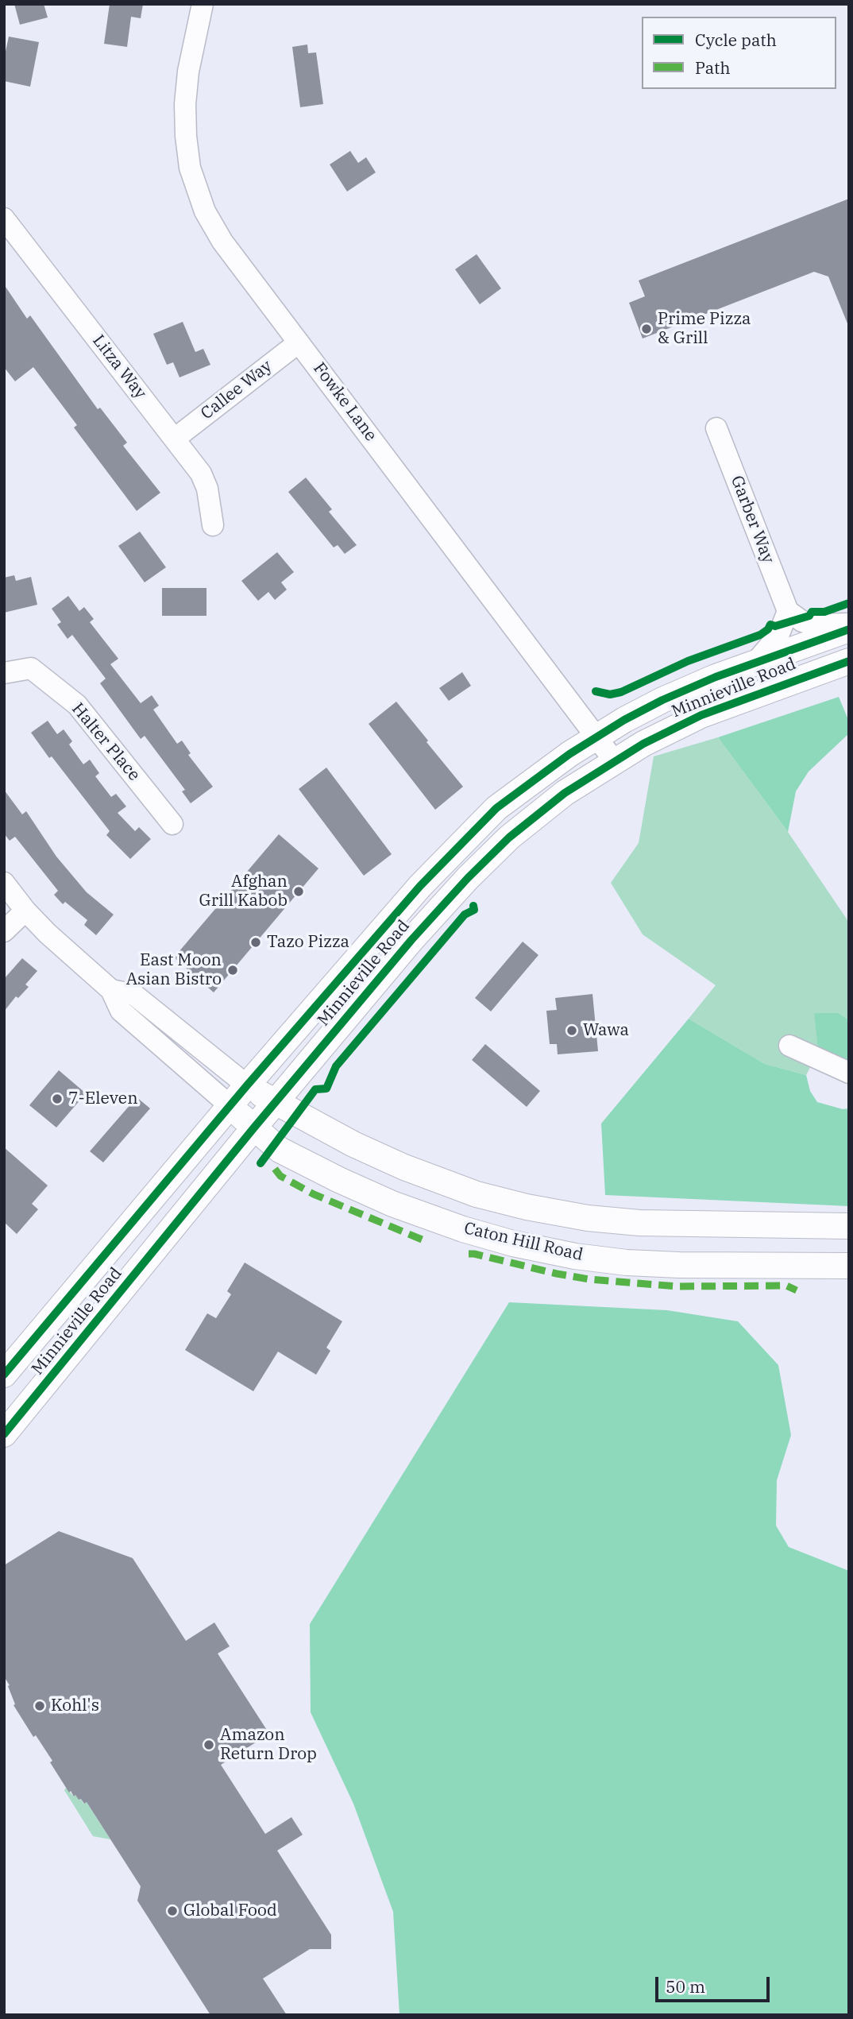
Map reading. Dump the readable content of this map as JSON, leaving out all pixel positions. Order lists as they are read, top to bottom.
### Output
{
  "streets": {
    "main road": ["Minnieville Road", "Caton Hill Road"],
    "street": [
      "Litza Way",
      "Callee Way",
      "Fowke Lane",
      "Garber Way",
      "Halter Place"
    ]
  },
  "crossings": [
    ["Litza Way", "Callee Way"],
    ["Callee Way", "Fowke Lane"],
    ["Fowke Lane", "Minnieville Road"],
    ["Minnieville Road", "Caton Hill Road"]
  ],
  "places": [
    "Prime Pizza & Grill",
    "Afghan Grill Kabob",
    "Tazo Pizza",
    "East Moon Asian Bistro",
    "Wawa",
    "7-Eleven",
    "Kohl's",
    "Amazon Return Drop",
    "Global Food"
  ],
  "legend": ["Cycle path", "Path"],
  "scale_bar": "50 m"
}
